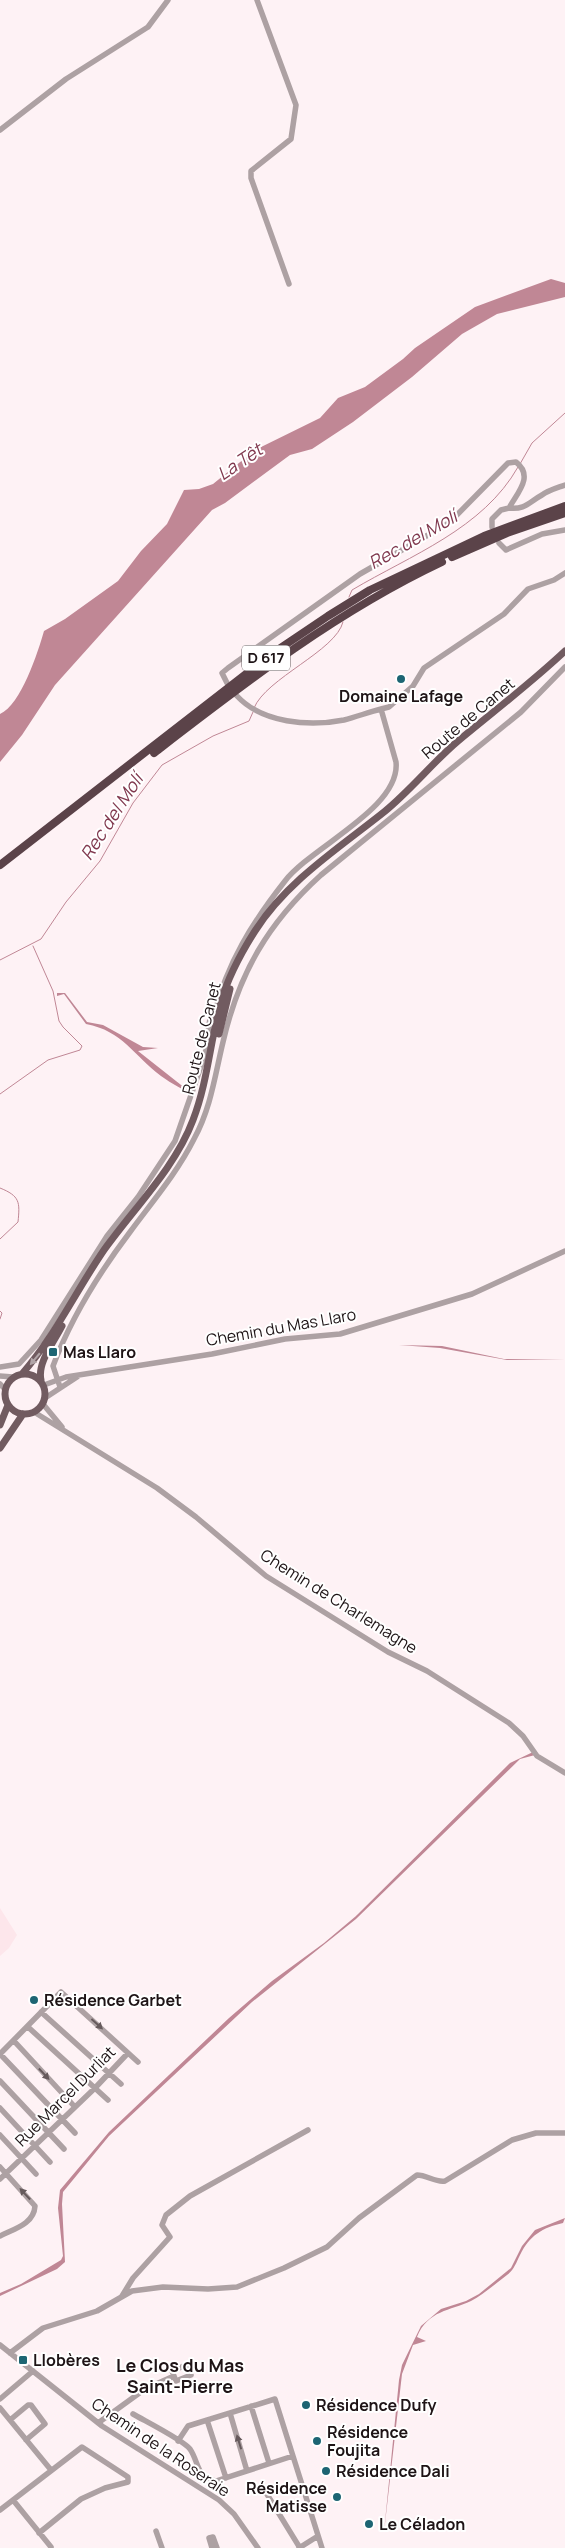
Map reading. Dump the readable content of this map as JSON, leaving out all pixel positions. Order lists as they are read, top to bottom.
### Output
{
  "streets": {
    "highway": ["D 617"],
    "main road": ["Route de Canet"],
    "street": [
      "Chemin du Mas Llaro",
      "Chemin de Charlemagne",
      "Rue Marcel Durliat",
      "Chemin de la Roseraie"
    ]
  },
  "crossings": [
    ["Route de Canet", "Chemin de Charlemagne"]
  ],
  "districts": ["Le Clos du Mas Saint-Pierre"],
  "water": ["La Têt", "Rec del Molí"],
  "places": {
    "other": [
      "Domaine Lafage",
      "Résidence Garbet",
      "Résidence Dufy",
      "Résidence Foujita",
      "Résidence Dali",
      "Résidence Matisse",
      "Le Céladon"
    ],
    "transit": ["Mas Llaro", "Llobères"]
  }
}
